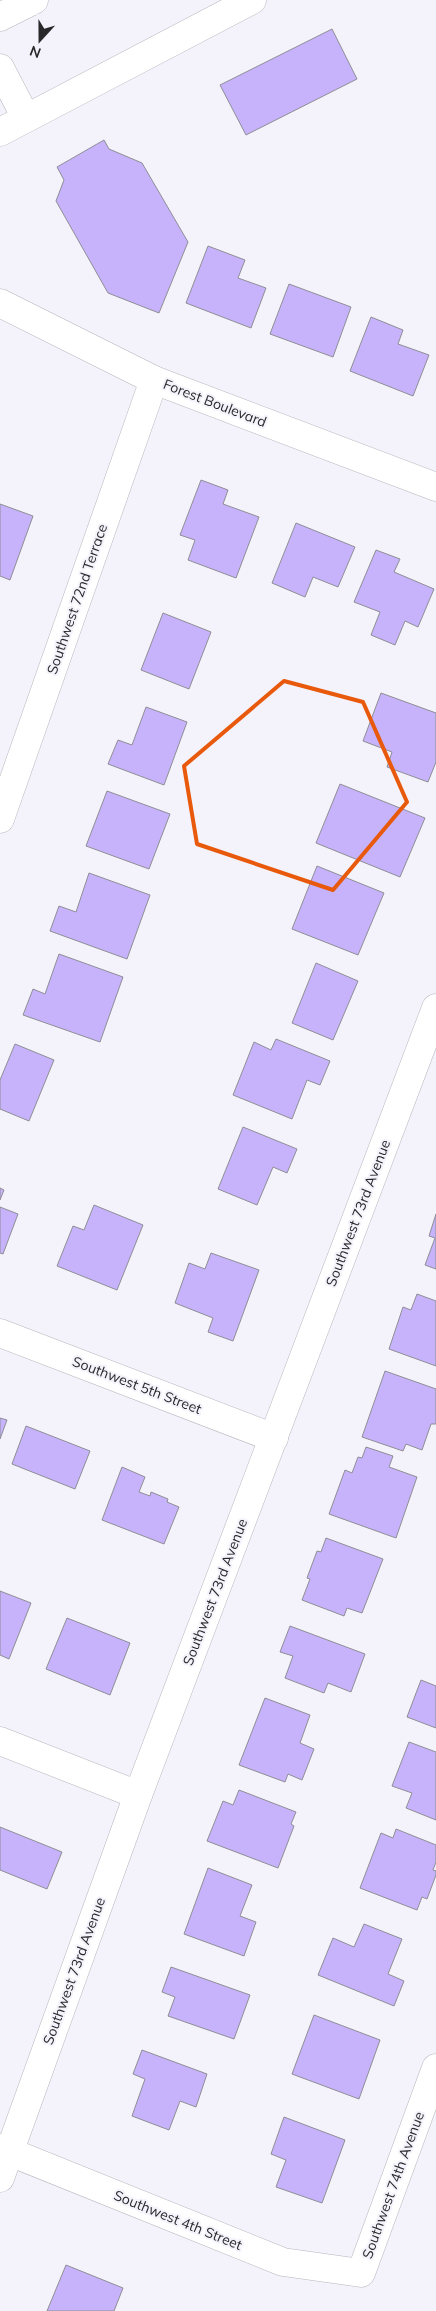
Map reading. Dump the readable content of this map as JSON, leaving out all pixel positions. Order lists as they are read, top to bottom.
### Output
{
  "streets": {
    "street": [
      "Forest Boulevard",
      "Southwest 72nd Terrace",
      "Southwest 73rd Avenue",
      "Southwest 5th Street",
      "Southwest 74th Avenue",
      "Southwest 4th Street"
    ]
  },
  "crossings": [
    ["Forest Boulevard", "Southwest 72nd Terrace"],
    ["Southwest 73rd Avenue", "Southwest 5th Street"],
    ["Southwest 73rd Avenue", "Southwest 4th Street"],
    ["Southwest 74th Avenue", "Southwest 4th Street"]
  ],
  "north": "bottom"
}
